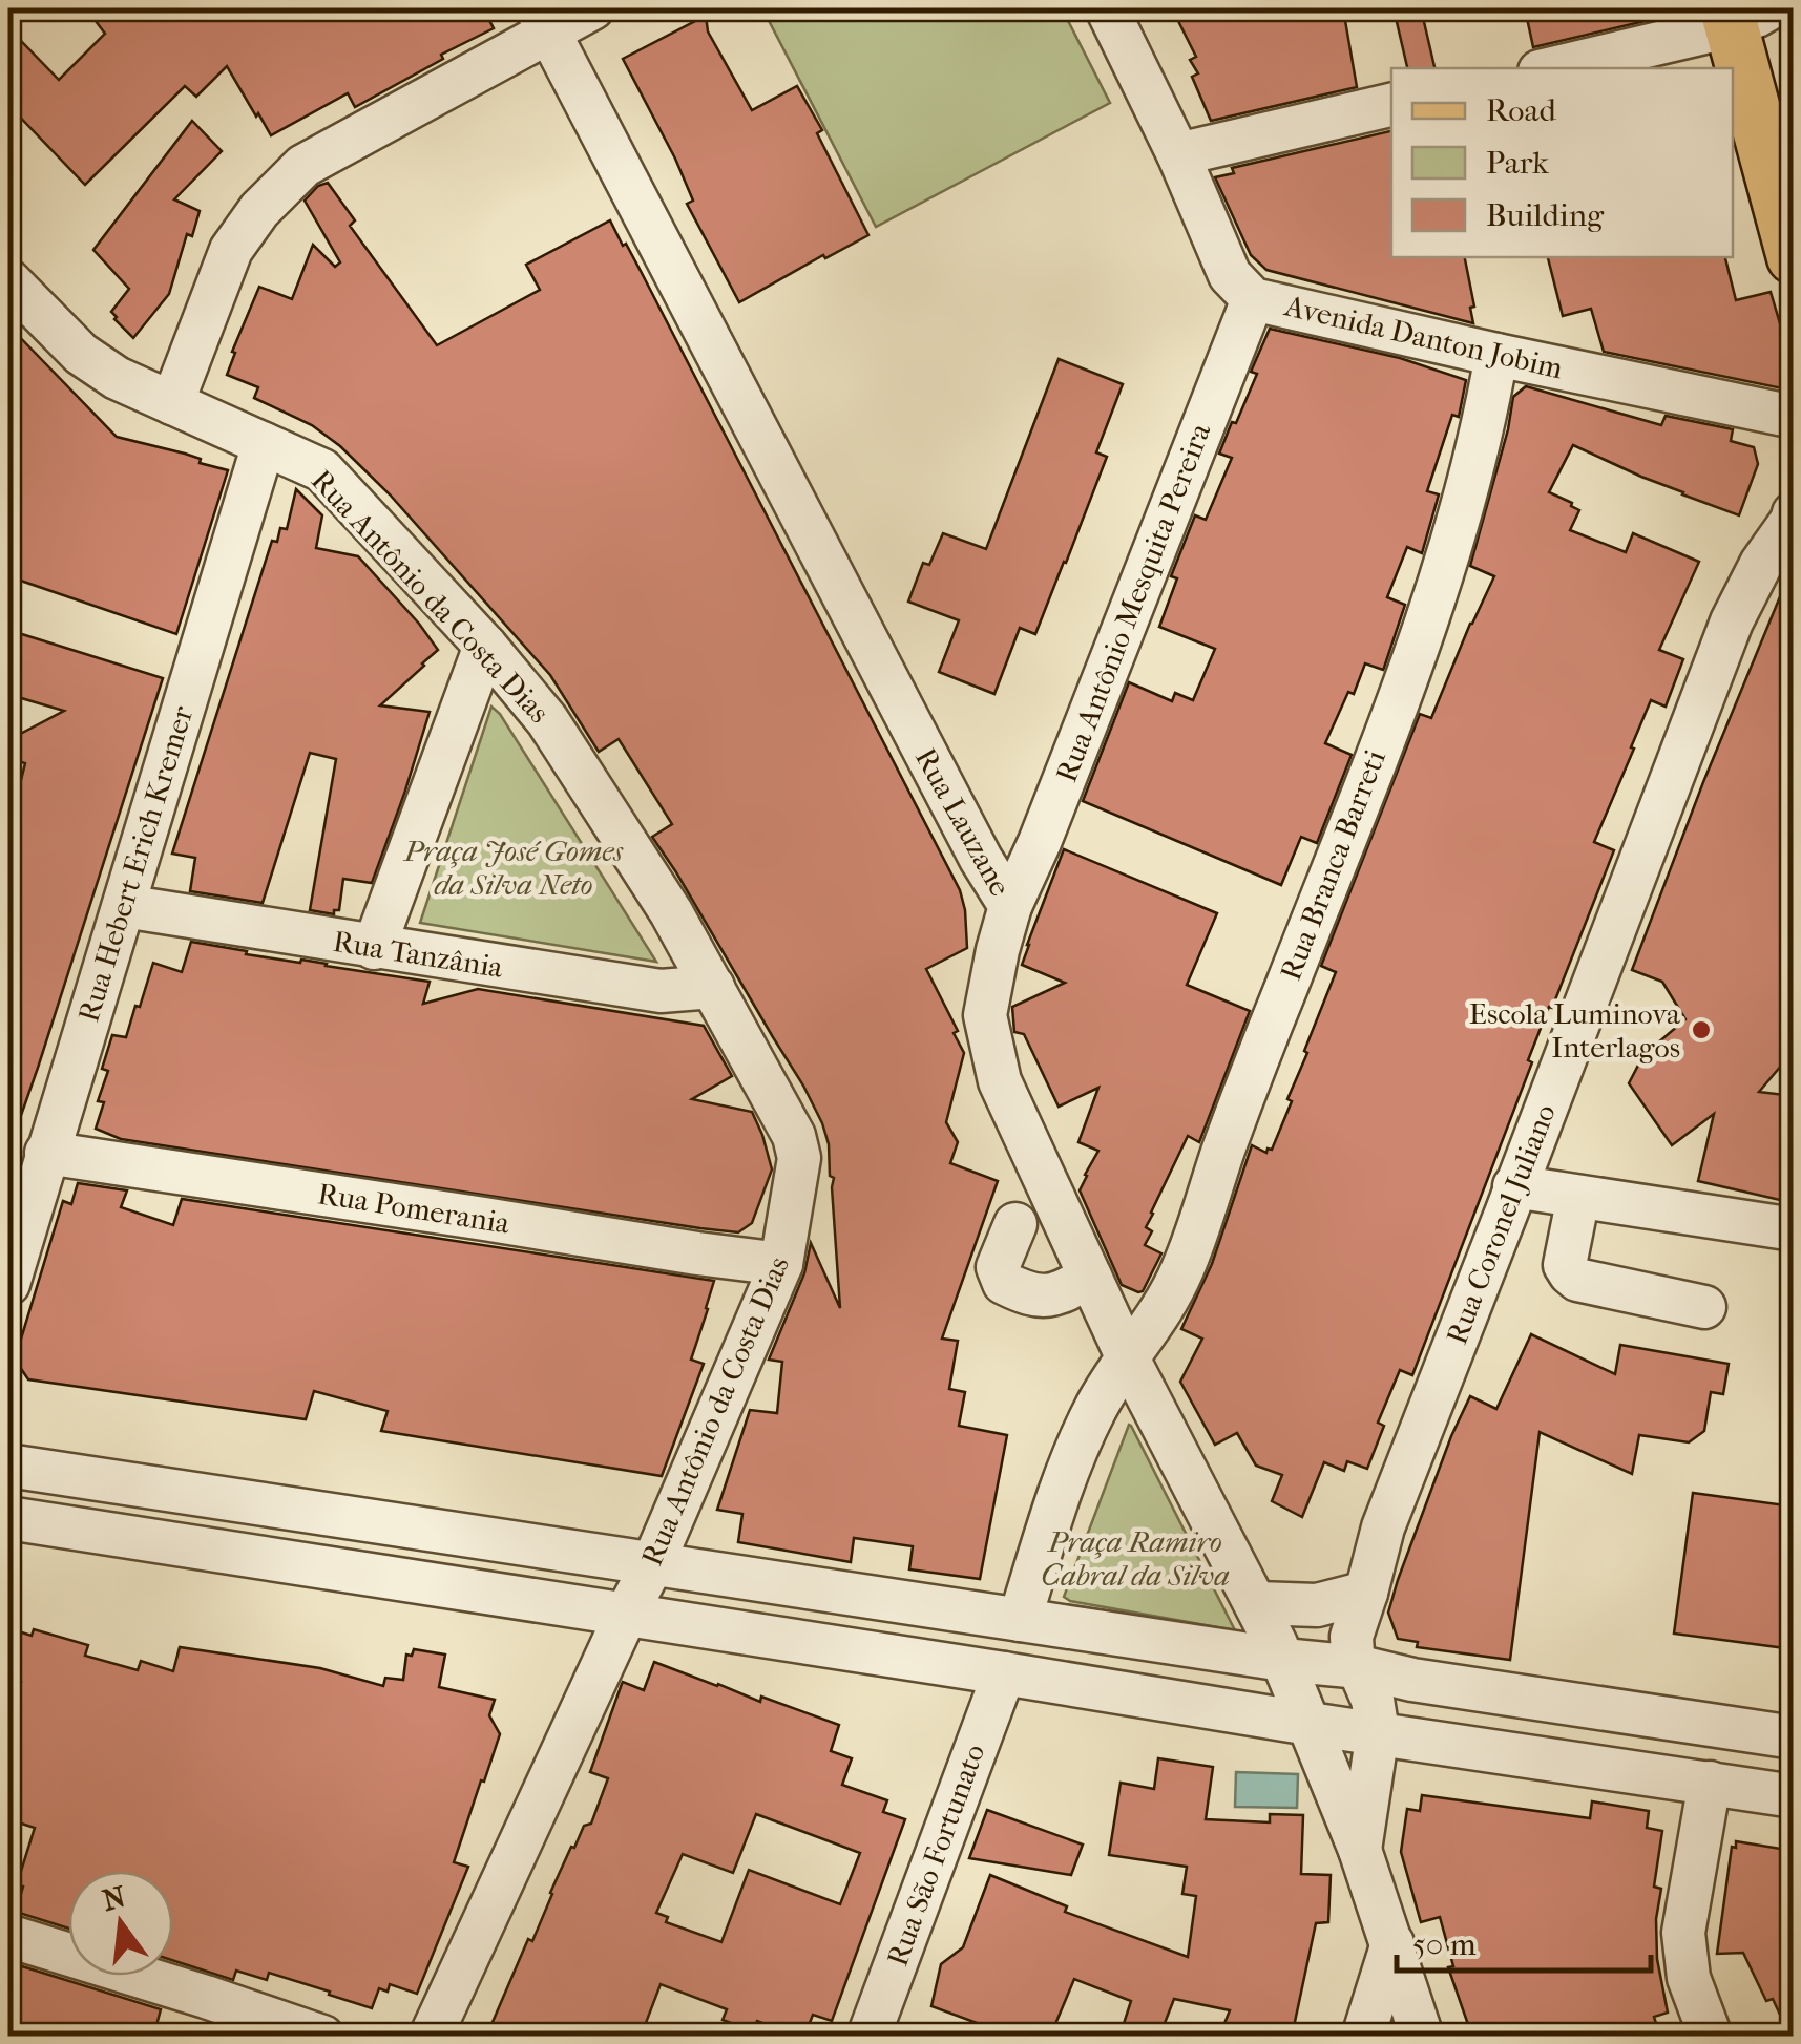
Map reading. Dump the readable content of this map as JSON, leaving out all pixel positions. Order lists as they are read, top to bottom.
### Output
{
  "streets": {
    "street": [
      "Avenida Danton Jobim",
      "Rua Antônio da Costa Dias",
      "Rua Antônio Mesquita Pereira",
      "Rua Lauzane",
      "Rua Hebert Erich Kremer",
      "Rua Branca Barreti",
      "Rua Tanzânia",
      "Rua Pomerania",
      "Rua Coronel Juliano",
      "Rua São Fortunato"
    ]
  },
  "crossings": [
    ["Avenida Danton Jobim", "Rua Antônio Mesquita Pereira"],
    ["Avenida Danton Jobim", "Rua Branca Barreti"],
    ["Rua Antônio da Costa Dias", "Rua Hebert Erich Kremer"],
    ["Rua Antônio da Costa Dias", "Rua Tanzânia"],
    ["Rua Antônio da Costa Dias", "Rua Pomerania"],
    ["Rua Antônio Mesquita Pereira", "Rua Lauzane"],
    ["Rua Lauzane", "Rua Branca Barreti"],
    ["Rua Hebert Erich Kremer", "Rua Tanzânia"],
    ["Rua Hebert Erich Kremer", "Rua Pomerania"]
  ],
  "parks": ["Praça José Gomes da Silva Neto", "Praça Ramiro Cabral da Silva"],
  "places": ["Escola Luminova Interlagos"],
  "legend": ["Road", "Park", "Building"],
  "scale_bar": "50 m",
  "north": "top"
}
